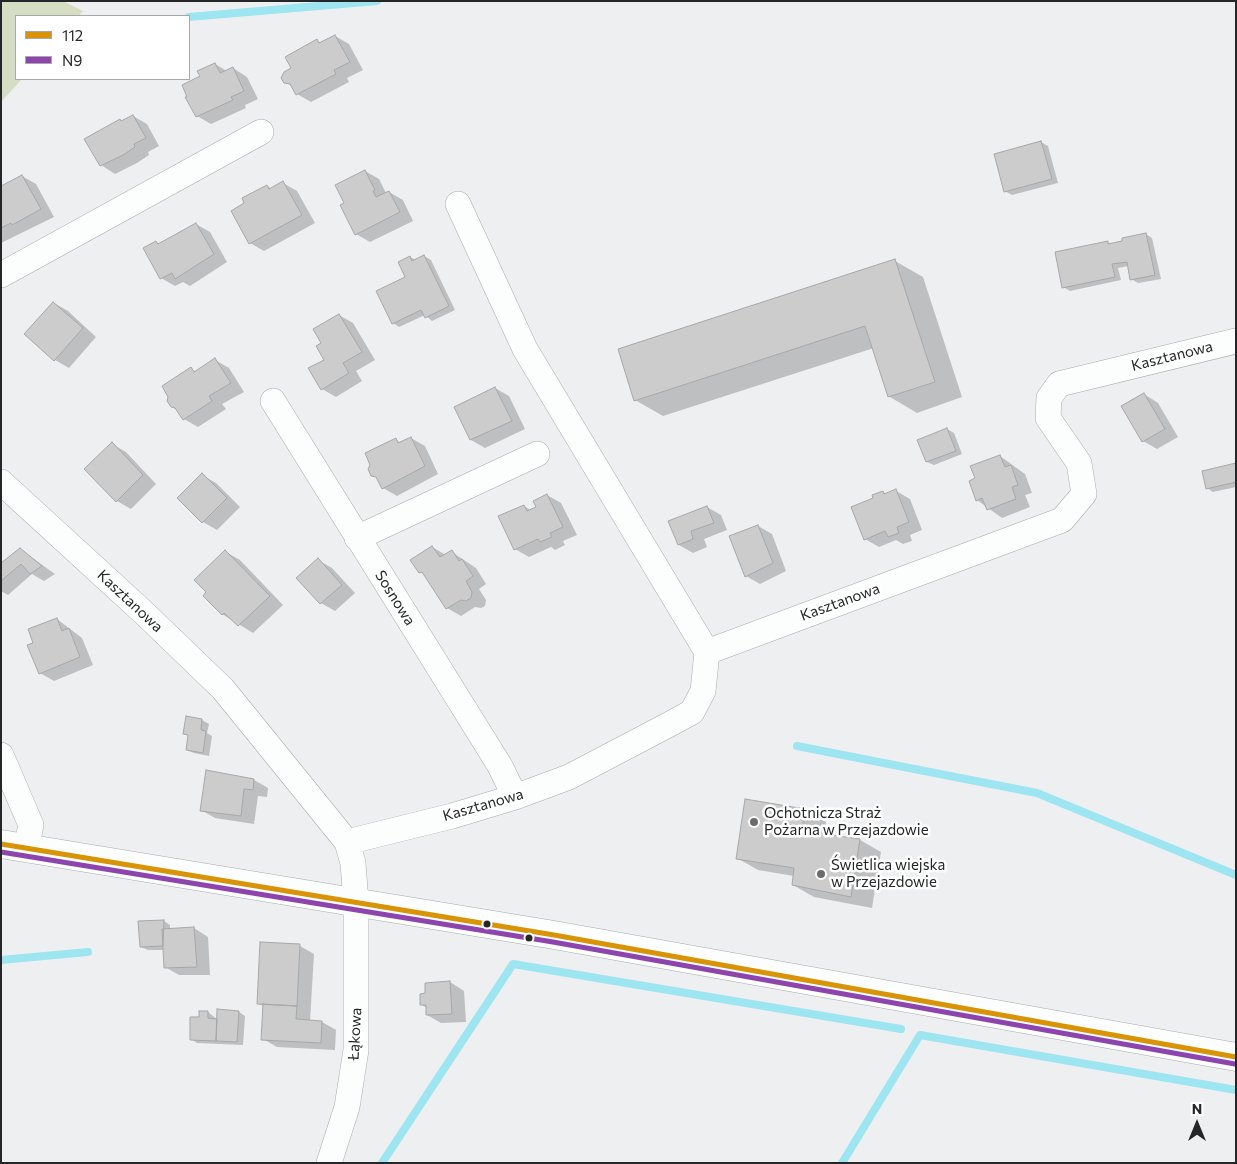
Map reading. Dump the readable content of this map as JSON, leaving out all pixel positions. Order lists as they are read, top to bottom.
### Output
{
  "streets": {
    "street": ["Kasztanowa", "Sosnowa", "Łąkowa"]
  },
  "crossings": [
    ["Kasztanowa", "Sosnowa"],
    ["Kasztanowa", "Łąkowa"]
  ],
  "places": ["Ochotnicza Straż Pożarna w Przejazdowie", "Świetlica wiejska w Przejazdowie"],
  "lines": ["transit line 112", "transit line N9"],
  "legend": ["112", "N9"],
  "north": "top"
}
